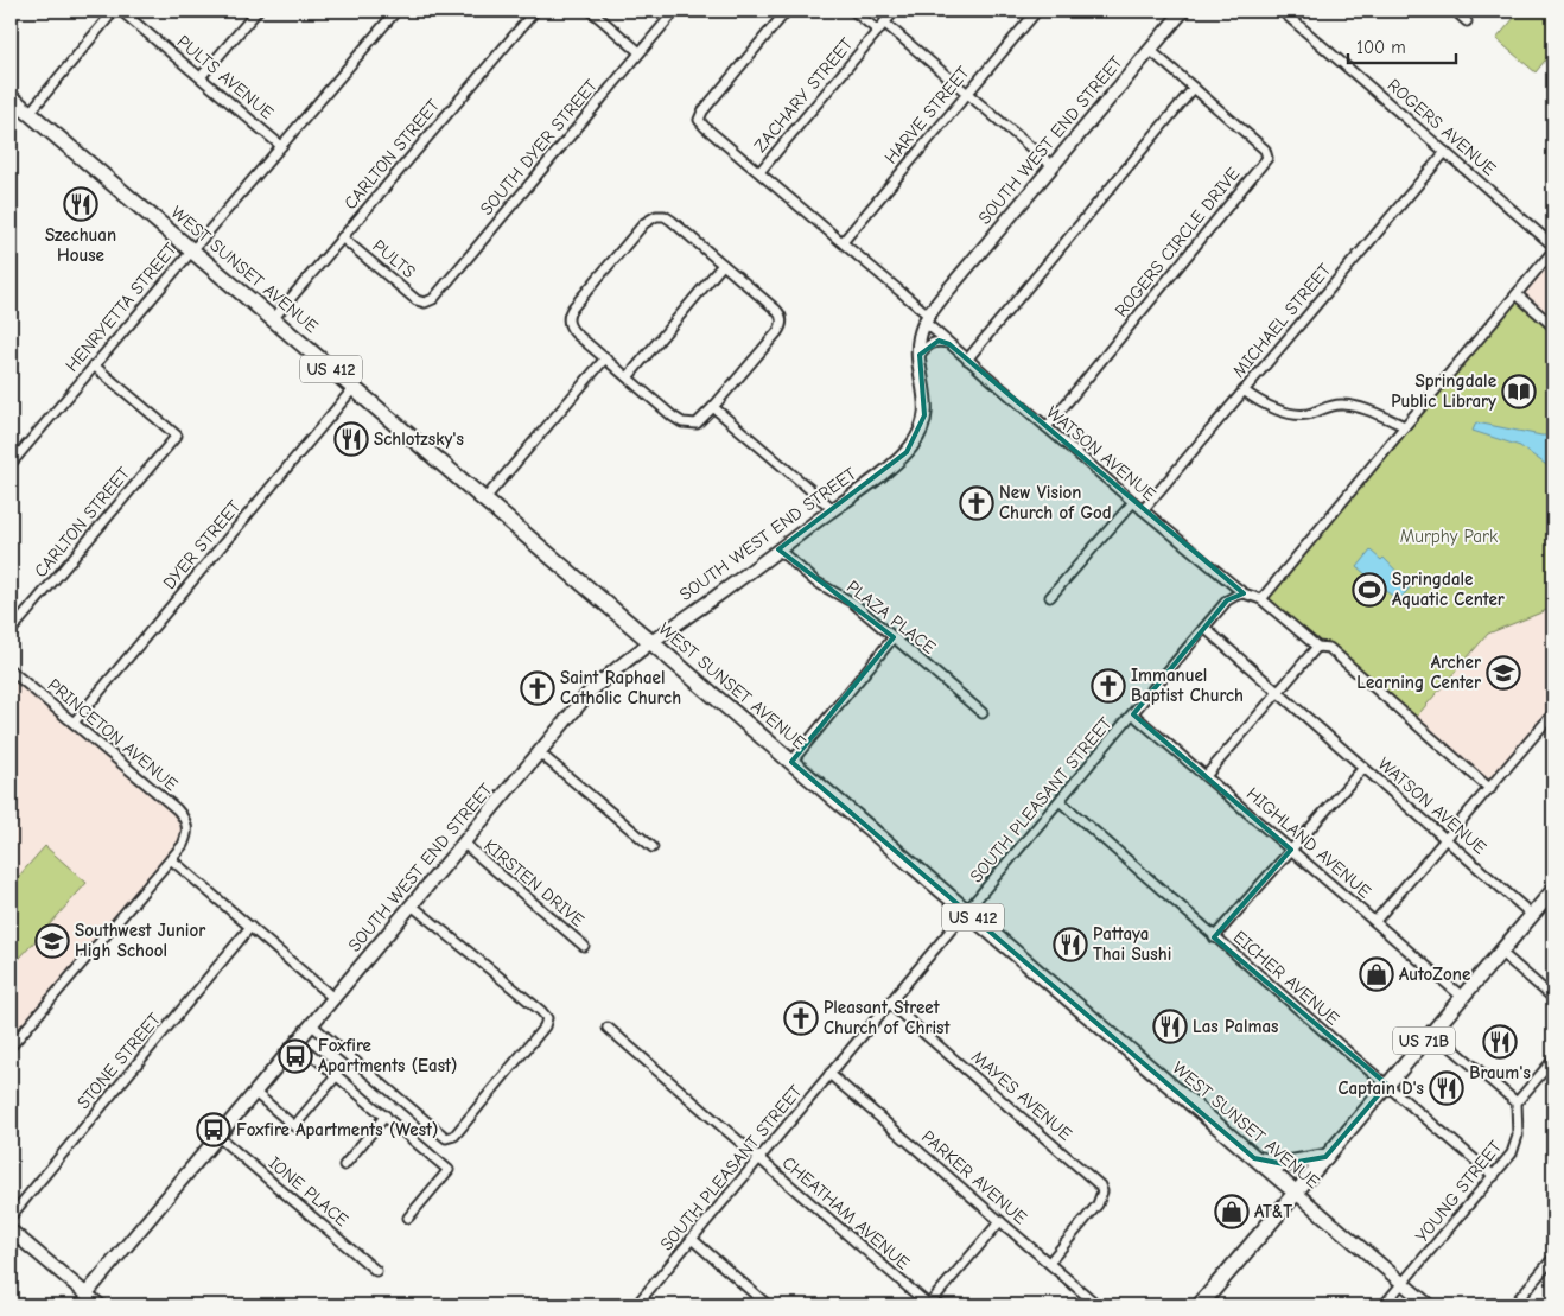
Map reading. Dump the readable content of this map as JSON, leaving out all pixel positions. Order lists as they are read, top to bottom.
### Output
{
  "streets": {
    "highway": ["WEST SUNSET AVENUE", "US 412", "US 71B"],
    "street": [
      "PULTS AVENUE",
      "ZACHARY STREET",
      "HARVE STREET",
      "ROGERS AVENUE",
      "SOUTH WEST END STREET",
      "SOUTH DYER STREET",
      "CARLTON STREET",
      "ROGERS CIRCLE DRIVE",
      "PULTS",
      "HENRYETTA STREET",
      "MICHAEL STREET",
      "WATSON AVENUE",
      "DYER STREET",
      "PLAZA PLACE",
      "PRINCETON AVENUE",
      "SOUTH PLEASANT STREET",
      "HIGHLAND AVENUE",
      "KIRSTEN DRIVE",
      "EICHER AVENUE",
      "STONE STREET",
      "MAYES AVENUE",
      "PARKER AVENUE",
      "IONE PLACE",
      "YOUNG STREET",
      "CHEATHAM AVENUE"
    ]
  },
  "crossings": [
    ["PULTS AVENUE", "HENRYETTA STREET"],
    ["ZACHARY STREET", "WATSON AVENUE"],
    ["HARVE STREET", "WATSON AVENUE"],
    ["ROGERS AVENUE", "MICHAEL STREET"],
    ["SOUTH WEST END STREET", "ROGERS CIRCLE DRIVE"],
    ["SOUTH WEST END STREET", "WEST SUNSET AVENUE"],
    ["SOUTH WEST END STREET", "WATSON AVENUE"],
    ["SOUTH WEST END STREET", "PLAZA PLACE"],
    ["SOUTH WEST END STREET", "KIRSTEN DRIVE"],
    ["SOUTH WEST END STREET", "IONE PLACE"],
    ["SOUTH DYER STREET", "PULTS"],
    ["CARLTON STREET", "PULTS"],
    ["CARLTON STREET", "WEST SUNSET AVENUE"],
    ["CARLTON STREET", "HENRYETTA STREET"],
    ["ROGERS CIRCLE DRIVE", "WATSON AVENUE"],
    ["WEST SUNSET AVENUE", "HENRYETTA STREET"],
    ["WEST SUNSET AVENUE", "DYER STREET"],
    ["WEST SUNSET AVENUE", "SOUTH PLEASANT STREET"],
    ["WEST SUNSET AVENUE", "US 71B"],
    ["WEST SUNSET AVENUE", "YOUNG STREET"],
    ["MICHAEL STREET", "WATSON AVENUE"],
    ["WATSON AVENUE", "SOUTH PLEASANT STREET"],
    ["WATSON AVENUE", "US 71B"],
    ["DYER STREET", "PRINCETON AVENUE"],
    ["SOUTH PLEASANT STREET", "HIGHLAND AVENUE"],
    ["SOUTH PLEASANT STREET", "EICHER AVENUE"],
    ["SOUTH PLEASANT STREET", "MAYES AVENUE"],
    ["SOUTH PLEASANT STREET", "PARKER AVENUE"],
    ["SOUTH PLEASANT STREET", "CHEATHAM AVENUE"],
    ["HIGHLAND AVENUE", "US 71B"],
    ["EICHER AVENUE", "US 71B"],
    ["EICHER AVENUE", "YOUNG STREET"],
    ["MAYES AVENUE", "PARKER AVENUE"]
  ],
  "parks": ["Murphy Park"],
  "places": {
    "restaurant": [
      "Szechuan House",
      "Schlotzsky's",
      "Pattaya Thai Sushi",
      "Las Palmas",
      "Braum's",
      "Captain D's"
    ],
    "library": ["Springdale Public Library"],
    "church": [
      "New Vision Church of God",
      "Immanuel Baptist Church",
      "Saint Raphael Catholic Church",
      "Pleasant Street Church of Christ"
    ],
    "sports": ["Springdale Aquatic Center"],
    "school or university": ["Archer Learning Center", "Southwest Junior High School"],
    "shop": ["AutoZone", "AT&T"],
    "bus stop": ["Foxfire Apartments (East)", "Foxfire Apartments (West)"]
  },
  "scale_bar": "100 m"
}
